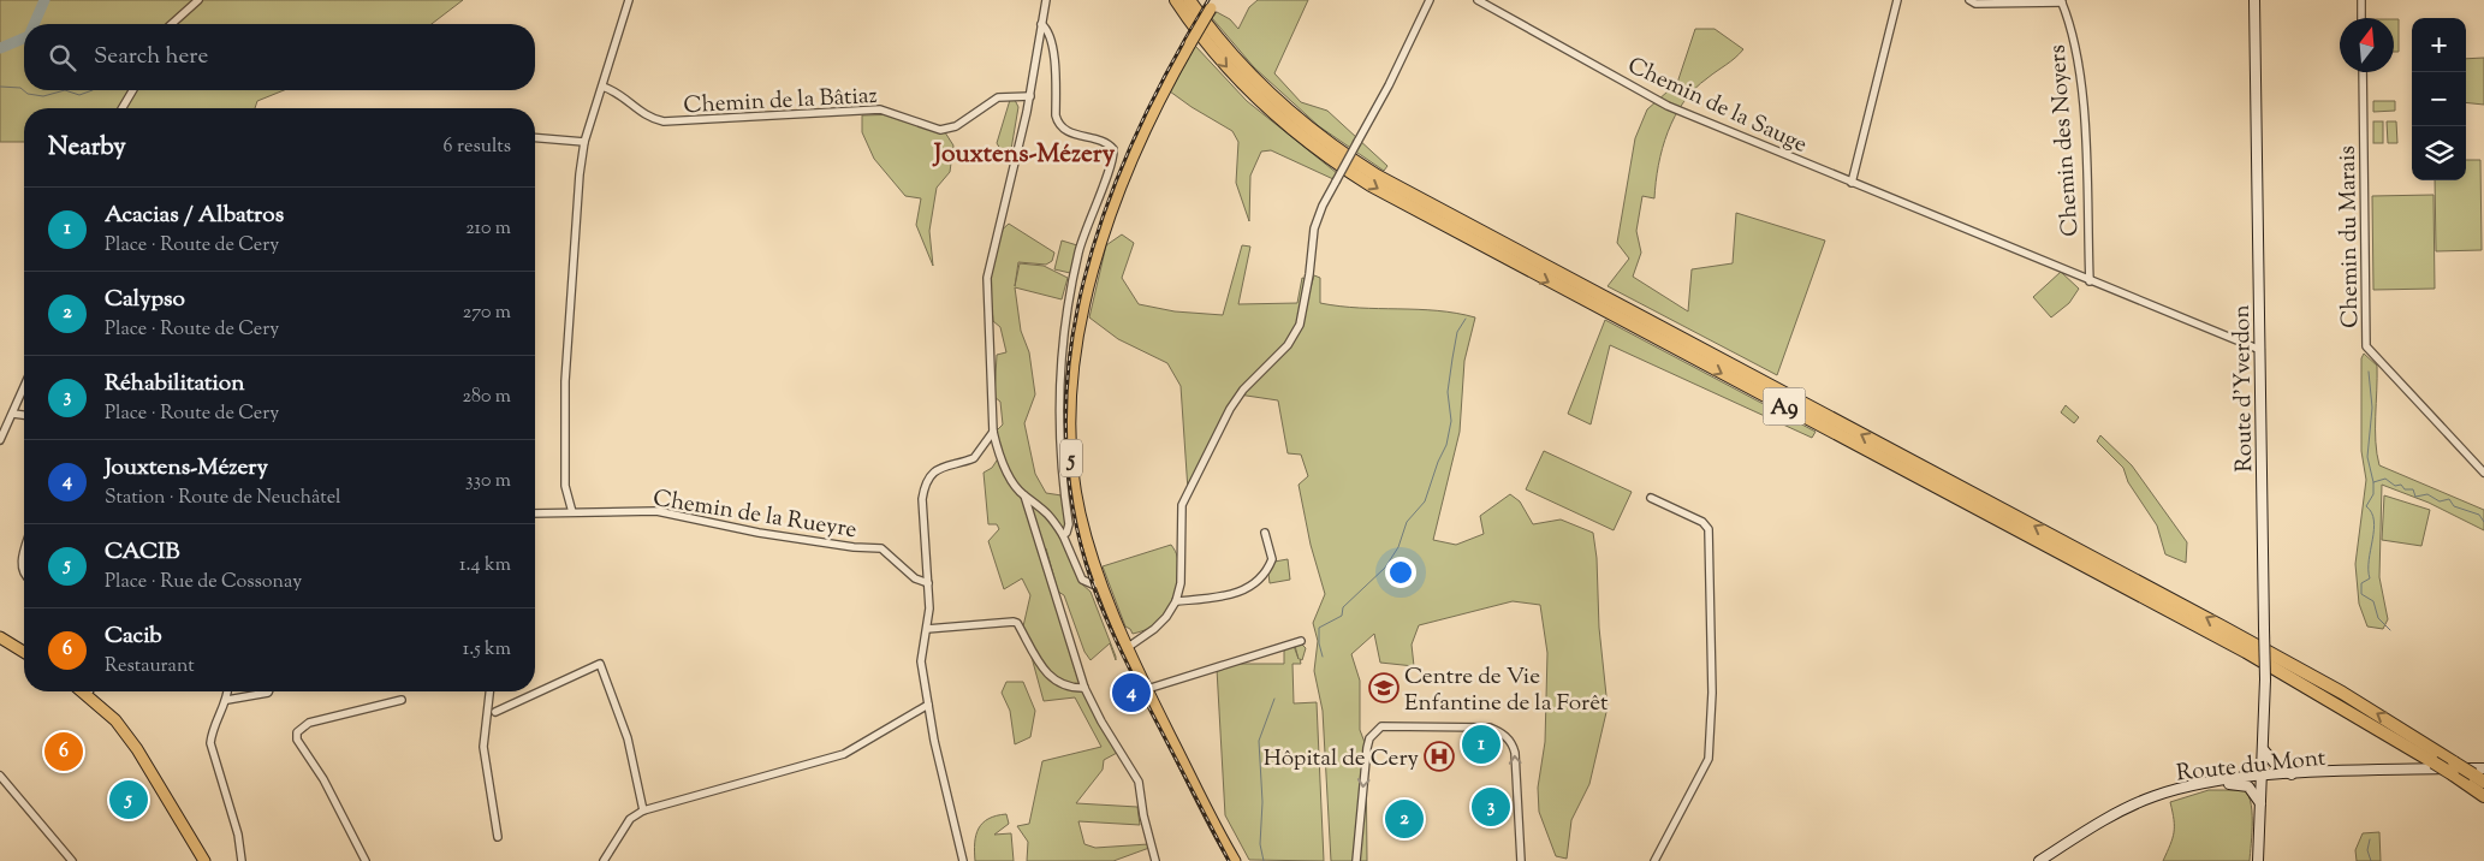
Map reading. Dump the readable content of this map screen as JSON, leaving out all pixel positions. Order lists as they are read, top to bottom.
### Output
{
  "streets": {
    "highway": ["A9"],
    "main road": ["Route d'Yverdon", "5", "Route du Mont"],
    "street": [
      "Chemin de la Bâtiaz",
      "Chemin de la Sauge",
      "Chemin des Noyers",
      "Chemin du Marais",
      "Chemin de la Rueyre"
    ]
  },
  "crossings": [
    ["Chemin de la Sauge", "Chemin des Noyers"],
    ["Chemin de la Sauge", "Route d'Yverdon"],
    ["Route d'Yverdon", "Route du Mont"],
    ["A9", "Route du Mont"]
  ],
  "districts": ["Jouxtens-Mézery"],
  "places": {
    "school or university": ["Centre de Vie Enfantine de la Forêt"],
    "hospital": ["Hôpital de Cery"]
  },
  "north": "top",
  "page": {
    "map_buttons": ["+", "−"],
    "search": "Search here",
    "heading": ["Nearby", "6 results"],
    "list": [
      {
        "mark": "1",
        "name": "Acacias / Albatros",
        "note": "Place · Route de Cery",
        "value": "210 m"
      },
      {
        "mark": "2",
        "name": "Calypso",
        "note": "Place · Route de Cery",
        "value": "270 m"
      },
      {
        "mark": "3",
        "name": "Réhabilitation",
        "note": "Place · Route de Cery",
        "value": "280 m"
      },
      {
        "mark": "4",
        "name": "Jouxtens-Mézery",
        "note": "Station · Route de Neuchâtel",
        "value": "330 m"
      },
      {
        "mark": "5",
        "name": "CACIB",
        "note": "Place · Rue de Cossonay",
        "value": "1.4 km"
      },
      {
        "mark": "6",
        "name": "Cacib",
        "note": "Restaurant",
        "value": "1.5 km"
      }
    ],
    "pins": [
      "4",
      "1",
      "6",
      "5",
      "3",
      "2"
    ]
  }
}
